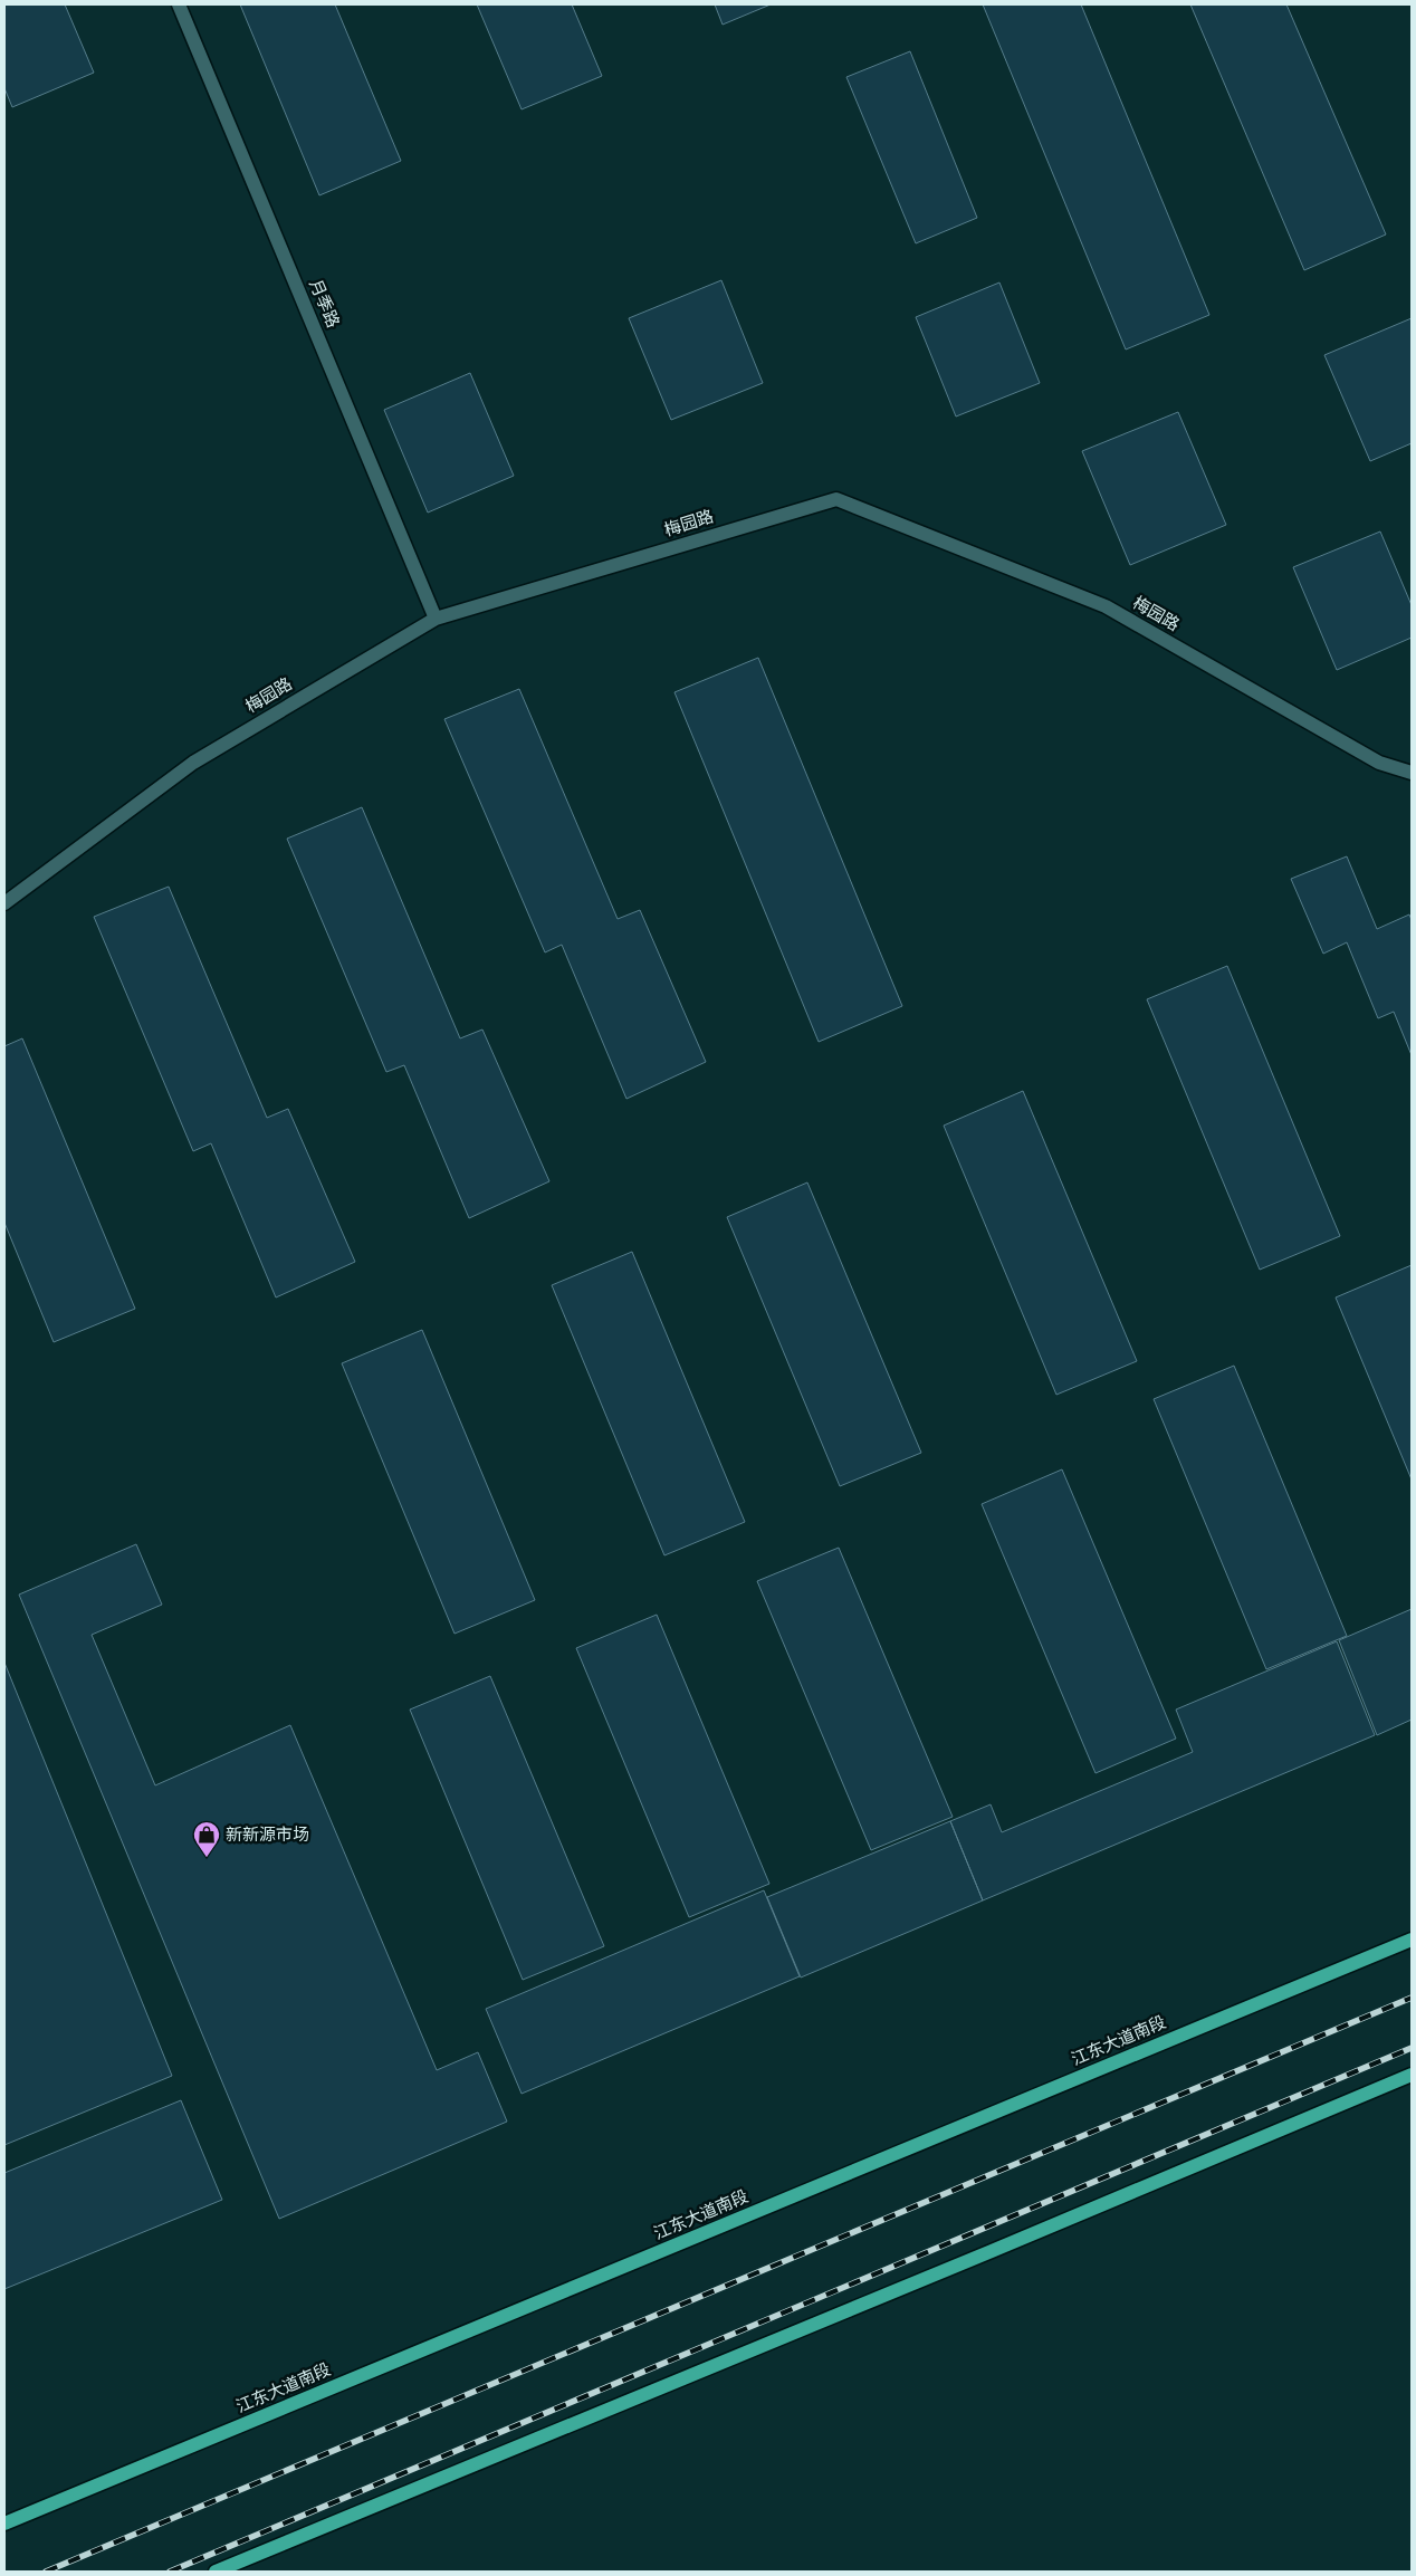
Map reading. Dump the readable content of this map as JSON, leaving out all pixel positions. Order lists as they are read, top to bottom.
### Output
{
  "streets": {
    "main road": ["江东大道南段"],
    "street": ["月季路", "梅园路"]
  },
  "crossings": [
    ["月季路", "梅园路"]
  ],
  "places": {
    "shop": ["新新源市场"]
  }
}
